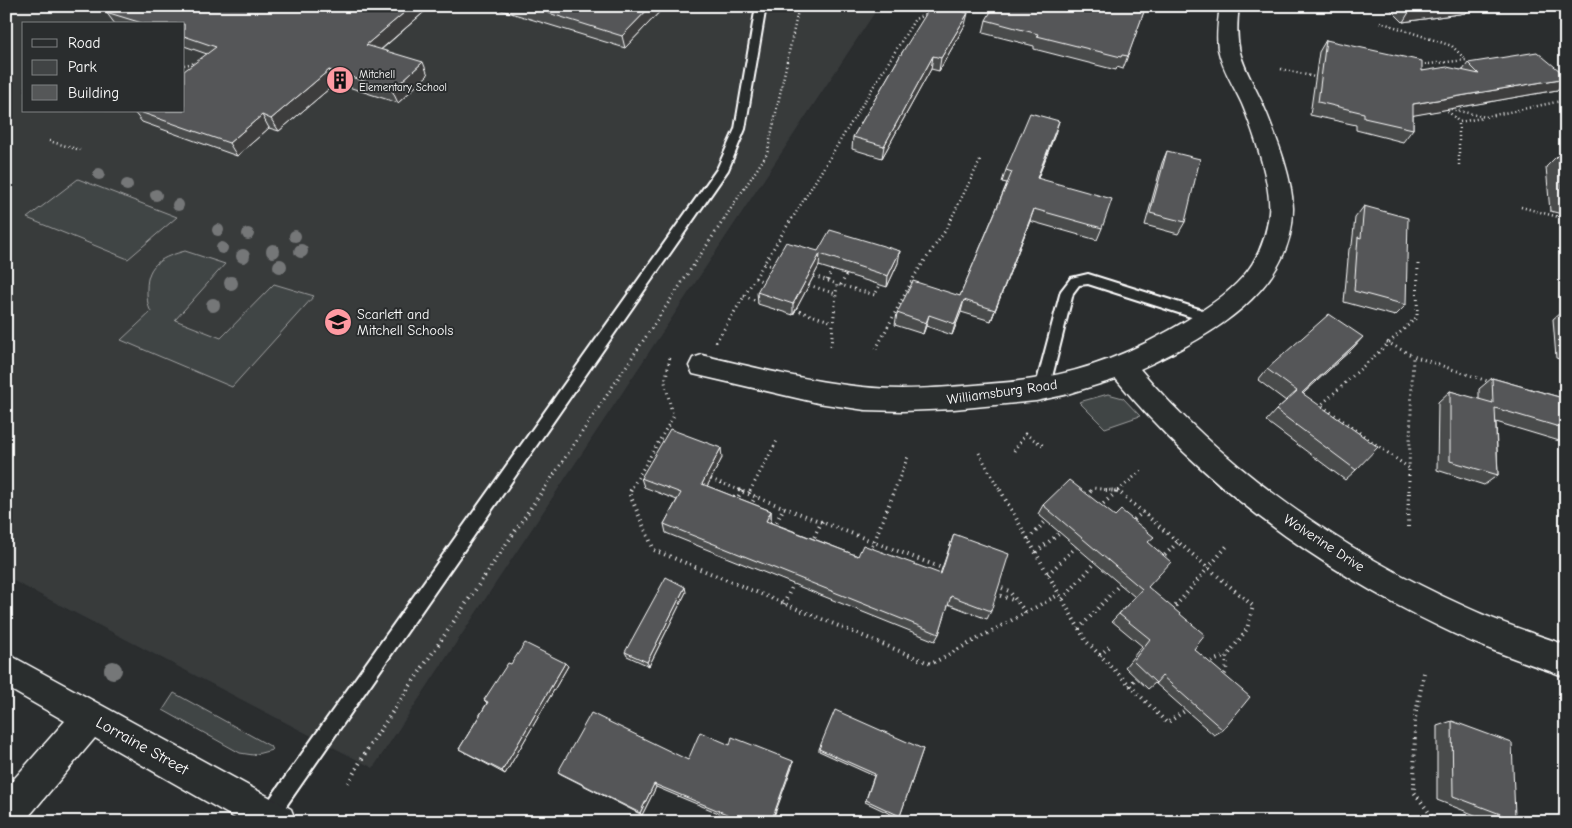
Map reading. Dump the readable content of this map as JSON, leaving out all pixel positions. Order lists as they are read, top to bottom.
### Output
{
  "streets": {
    "street": ["Williamsburg Road", "Wolverine Drive", "Lorraine Street"]
  },
  "crossings": [
    ["Williamsburg Road", "Wolverine Drive"]
  ],
  "places": {
    "building": ["Mitchell Elementary School"],
    "school or university": ["Scarlett and Mitchell Schools"]
  },
  "legend": ["Road", "Park", "Building"]
}
